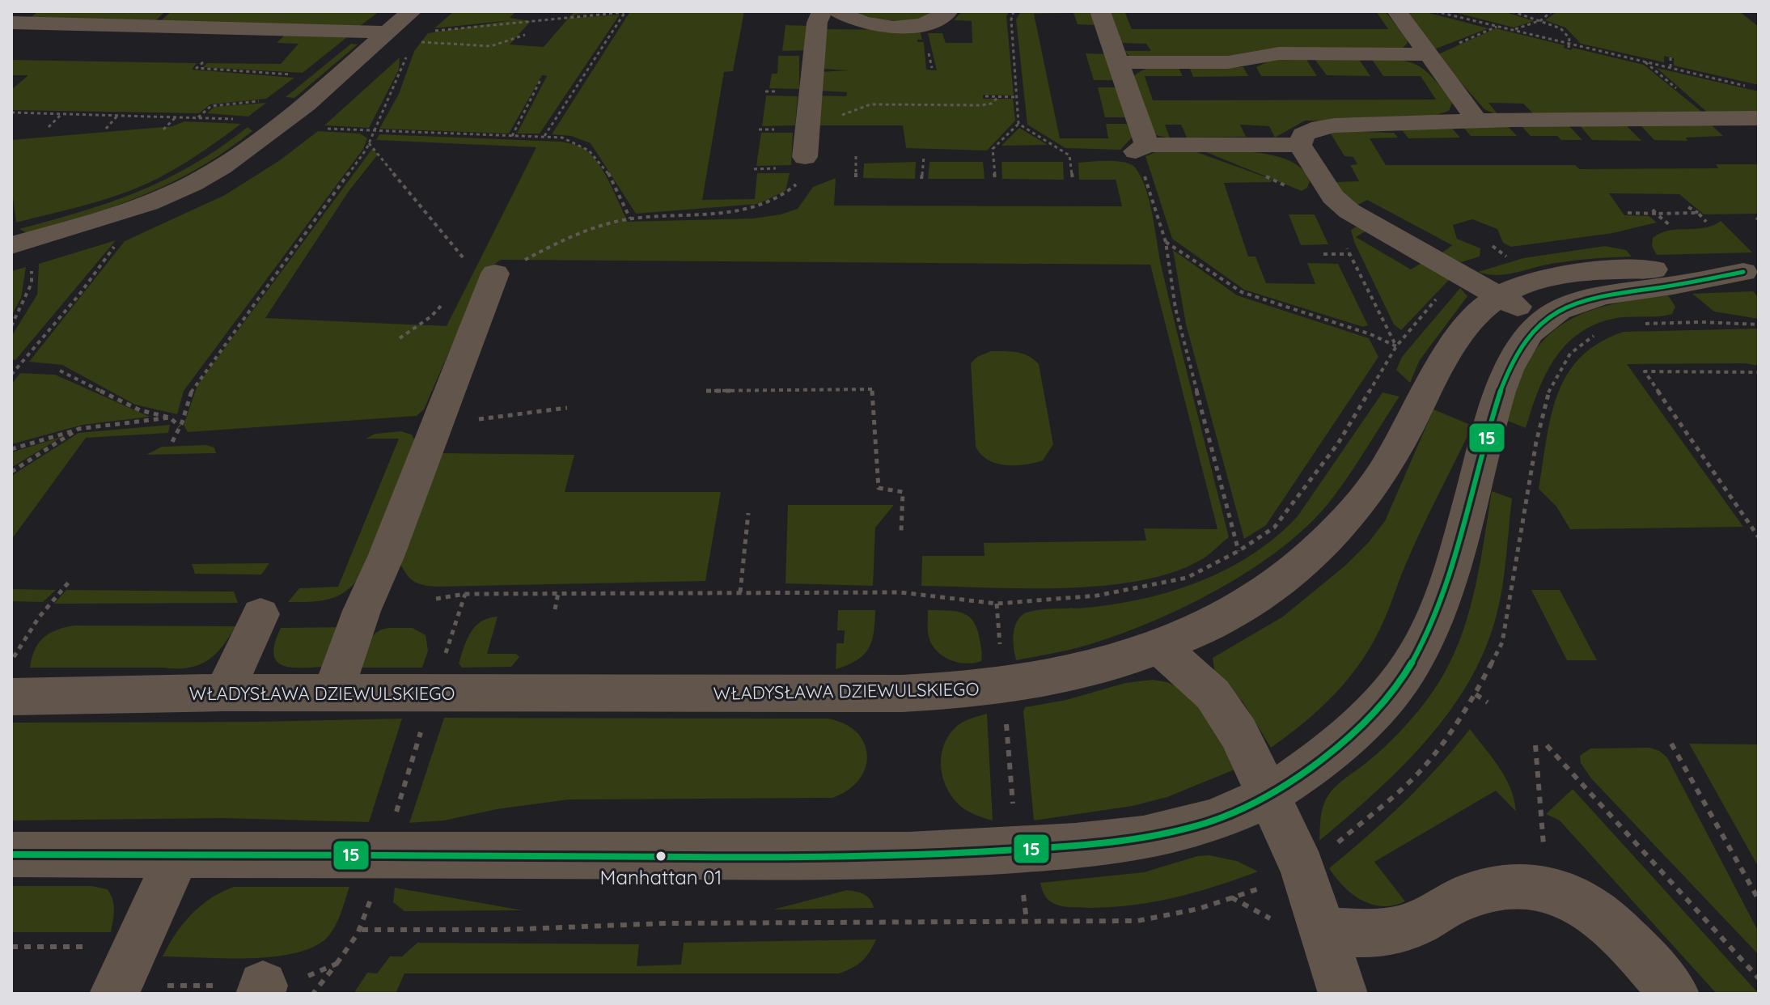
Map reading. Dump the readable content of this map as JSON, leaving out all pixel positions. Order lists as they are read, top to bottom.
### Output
{
  "streets": {
    "street": ["WŁADYSŁAWA DZIEWULSKIEGO"]
  },
  "places": ["Manhattan 01"],
  "lines": ["transit line 15"]
}
